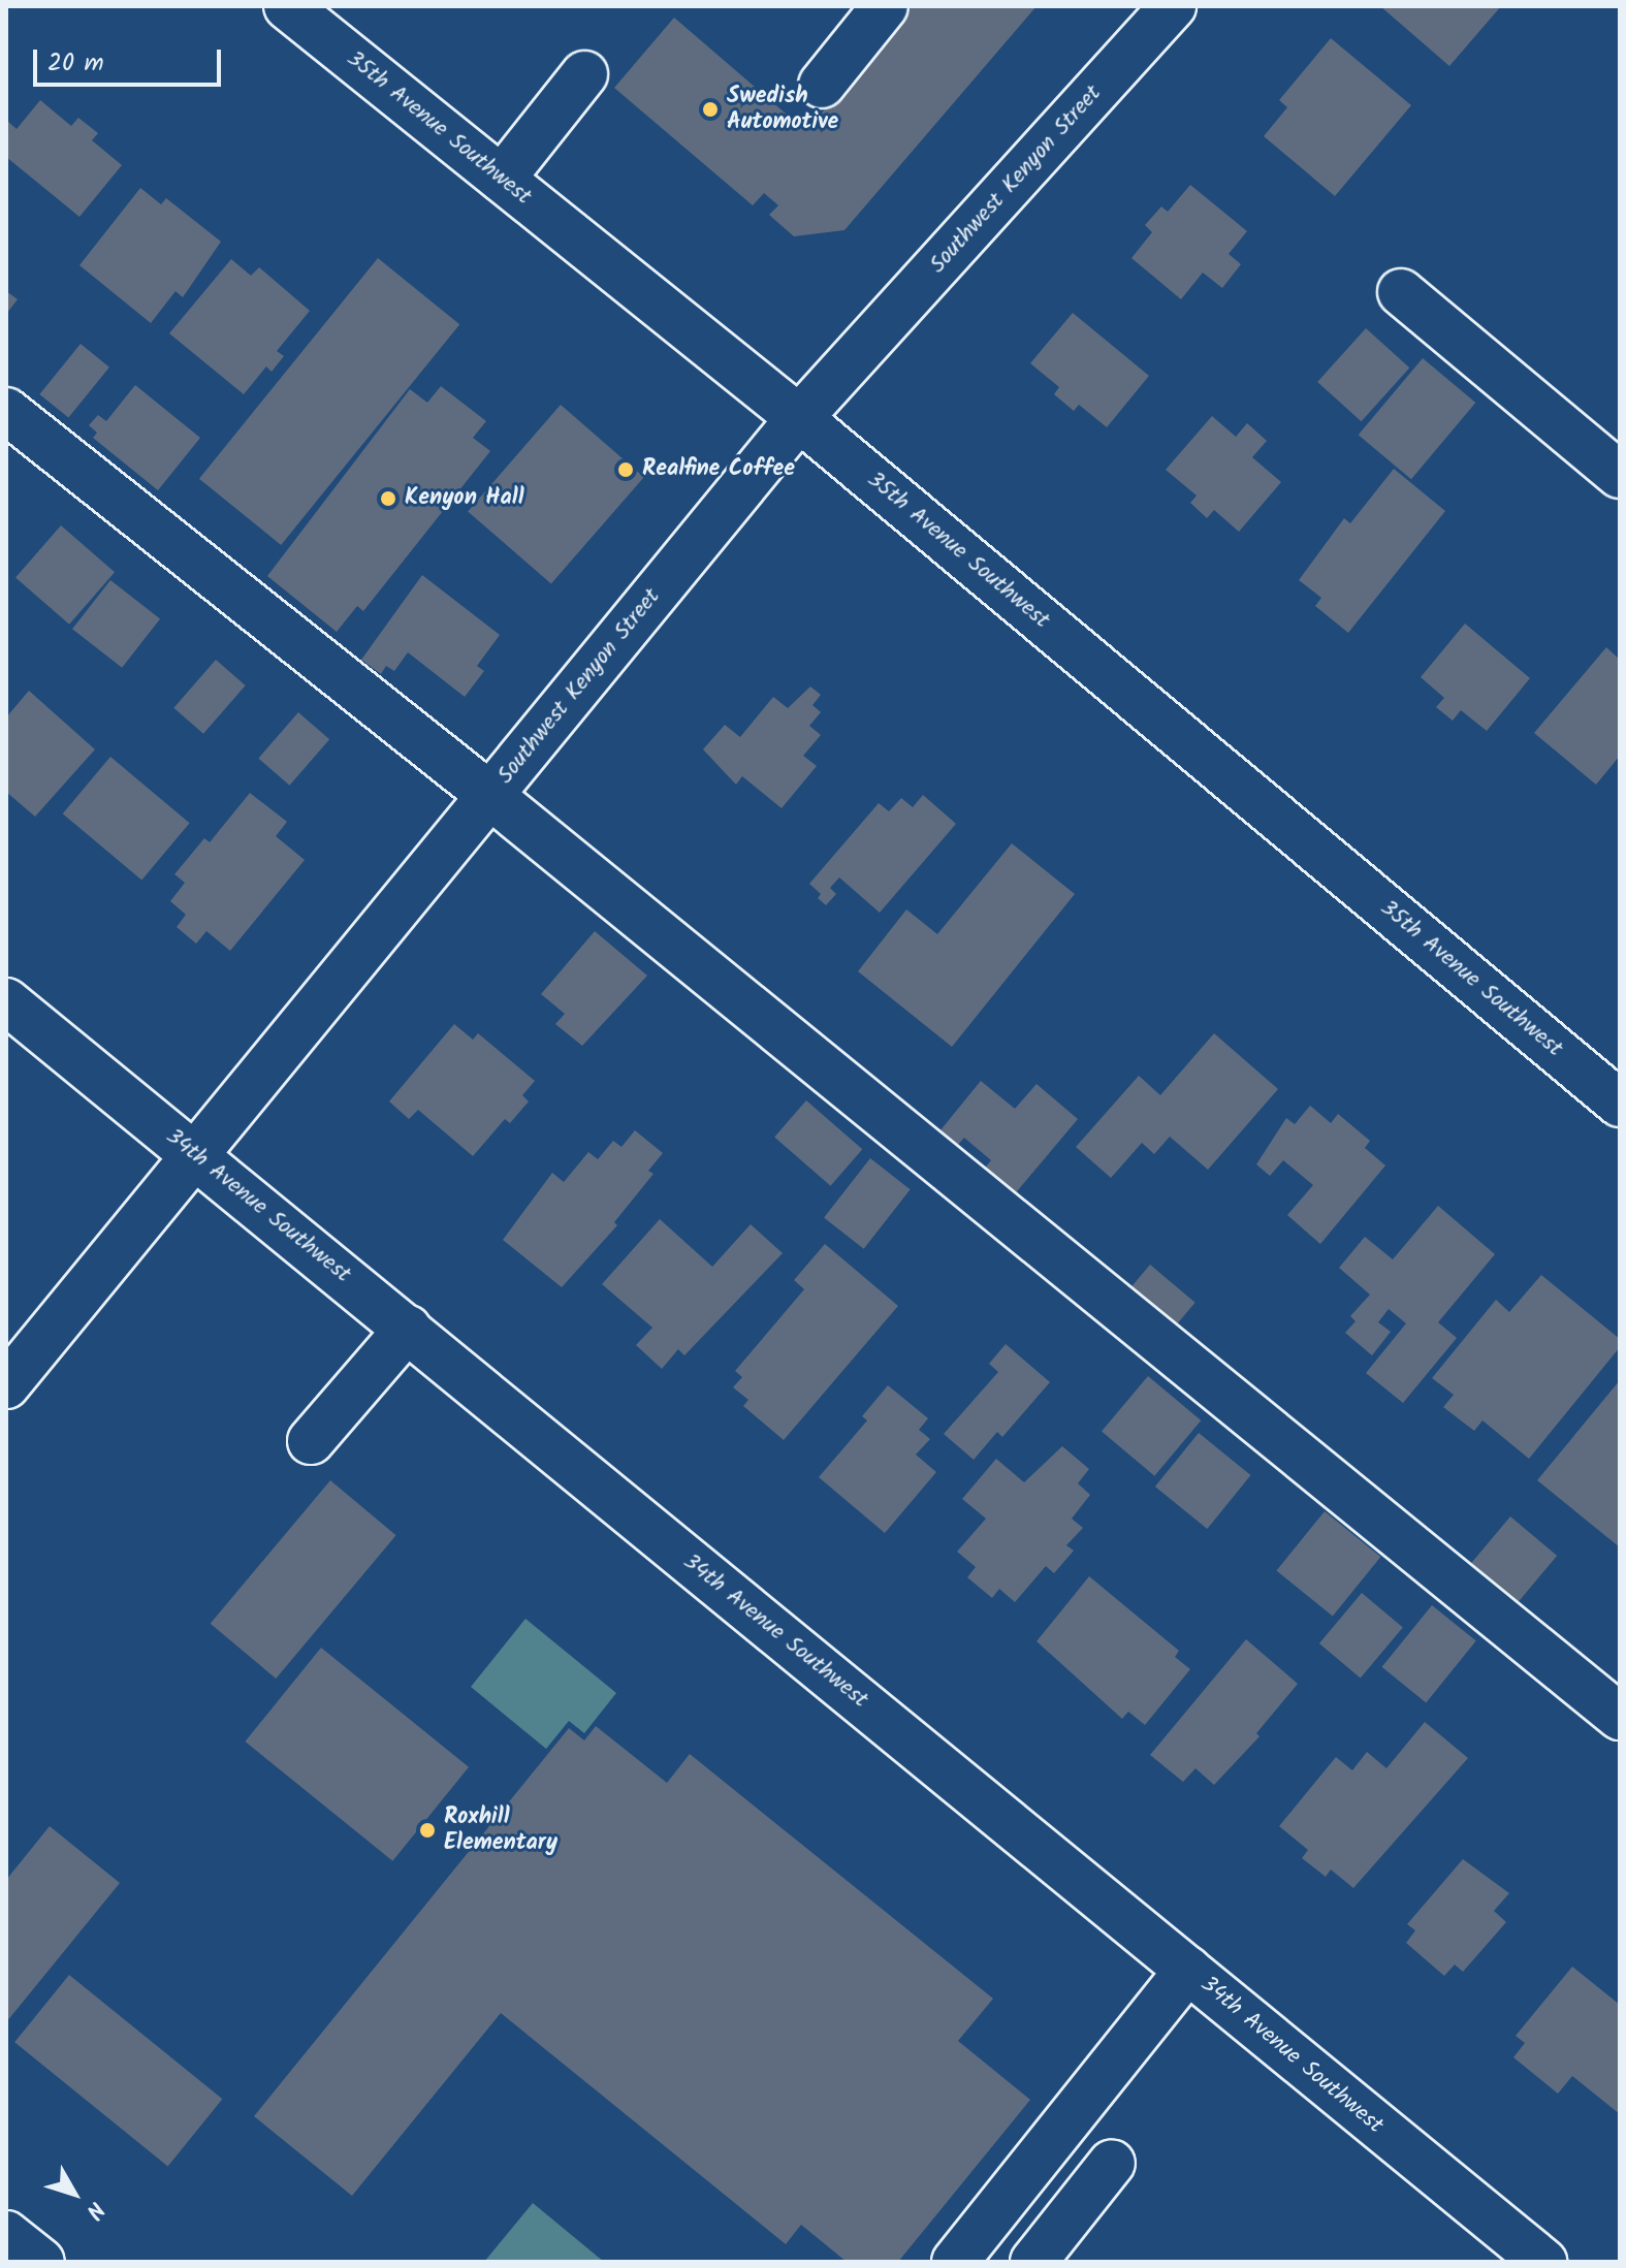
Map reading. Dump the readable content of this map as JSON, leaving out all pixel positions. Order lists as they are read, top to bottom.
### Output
{
  "streets": {
    "street": ["35th Avenue Southwest", "Southwest Kenyon Street", "34th Avenue Southwest"]
  },
  "crossings": [
    ["35th Avenue Southwest", "Southwest Kenyon Street"],
    ["Southwest Kenyon Street", "34th Avenue Southwest"]
  ],
  "places": [
    "Swedish Automotive",
    "Realfine Coffee",
    "Kenyon Hall",
    "Roxhill Elementary"
  ],
  "scale_bar": "20 m",
  "north": "bottom right"
}
